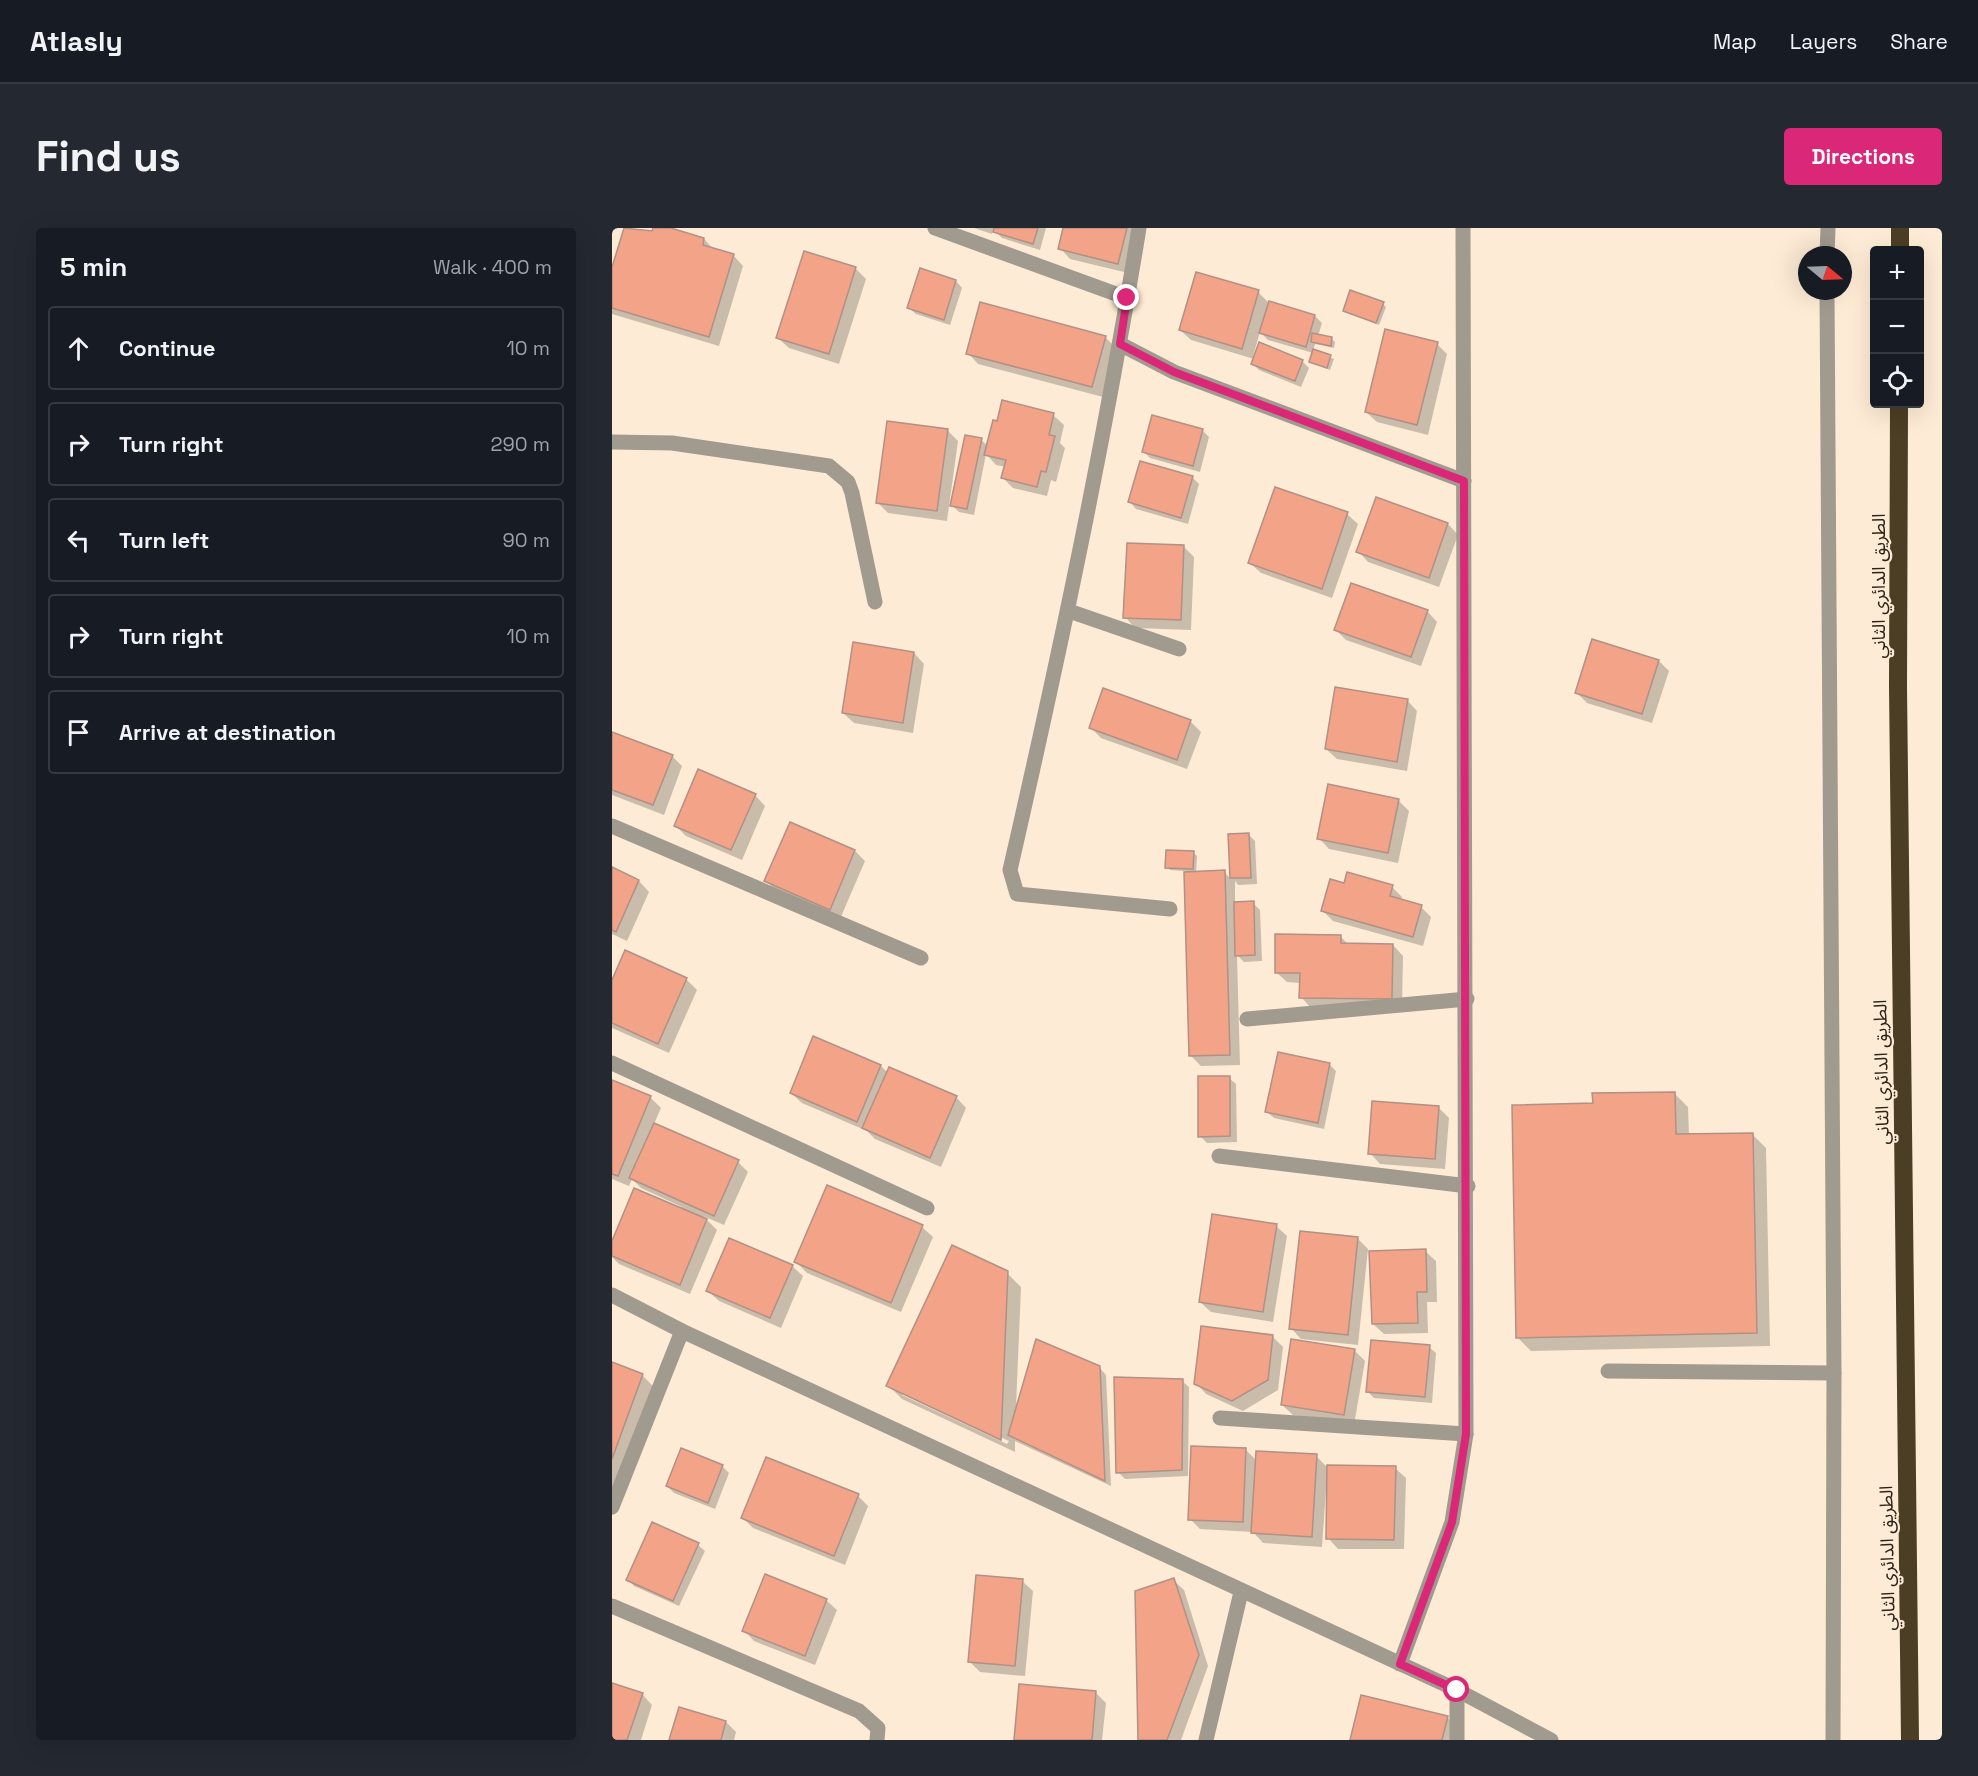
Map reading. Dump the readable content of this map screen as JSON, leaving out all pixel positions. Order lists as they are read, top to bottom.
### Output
{
  "streets": {
    "highway": ["الطريق الدائري الثاني"]
  },
  "north": "right",
  "page": {
    "header": "Atlasly",
    "nav": ["Map", "Layers", "Share"],
    "buttons": "Directions",
    "title": "Find us",
    "heading": ["5 min", "Walk · 400 m"],
    "map_buttons": ["+", "−"],
    "list": [
      ["Continue", "10 m"],
      ["Turn right", "290 m"],
      ["Turn left", "90 m"],
      ["Turn right", "10 m"],
      "Arrive at destination"
    ]
  }
}
